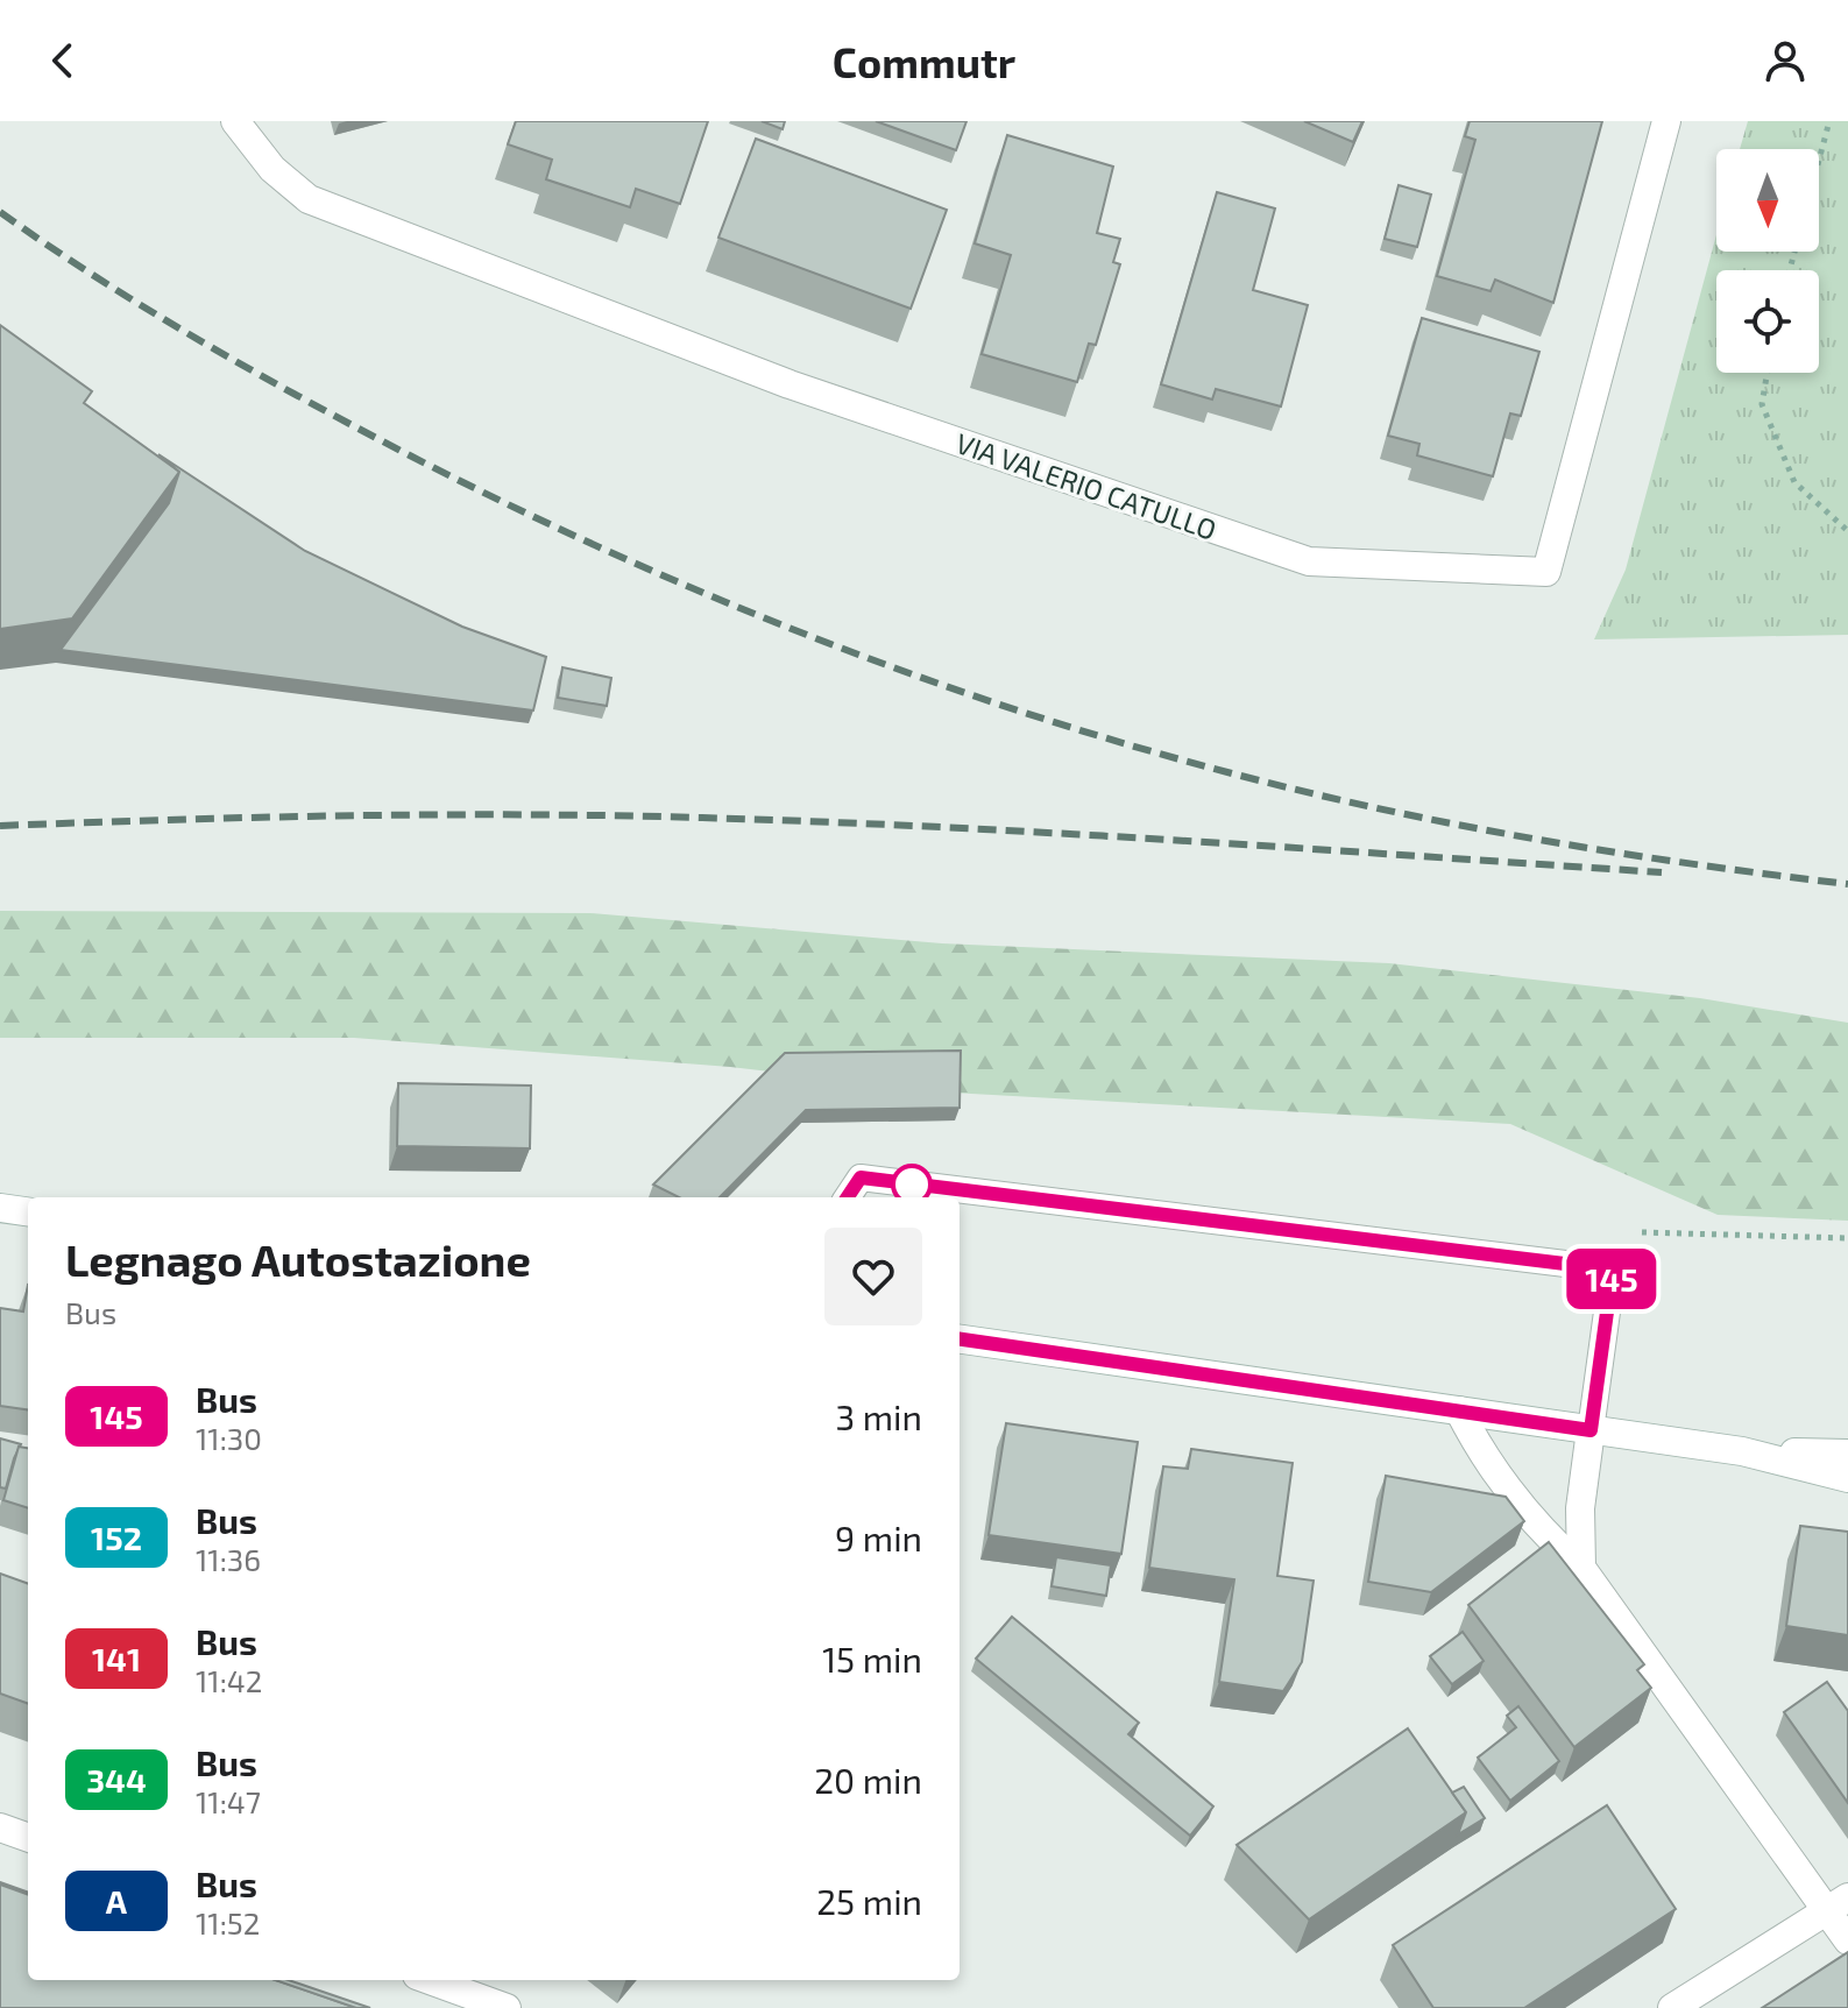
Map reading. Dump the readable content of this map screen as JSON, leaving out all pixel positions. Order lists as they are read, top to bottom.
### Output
{
  "streets": {
    "street": ["VIA VALERIO CATULLO"]
  },
  "lines": ["bus line 145"],
  "north": "bottom",
  "page": {
    "header": "Commutr",
    "on_map": "145",
    "heading": ["Legnago Autostazione", "Bus"],
    "list": [
      {
        "mark": "145",
        "name": "Bus",
        "note": "11:30",
        "value": "3 min"
      },
      {
        "mark": "152",
        "name": "Bus",
        "note": "11:36",
        "value": "9 min"
      },
      {
        "mark": "141",
        "name": "Bus",
        "note": "11:42",
        "value": "15 min"
      },
      {
        "mark": "344",
        "name": "Bus",
        "note": "11:47",
        "value": "20 min"
      },
      {
        "mark": "A",
        "name": "Bus",
        "note": "11:52",
        "value": "25 min"
      }
    ]
  }
}
